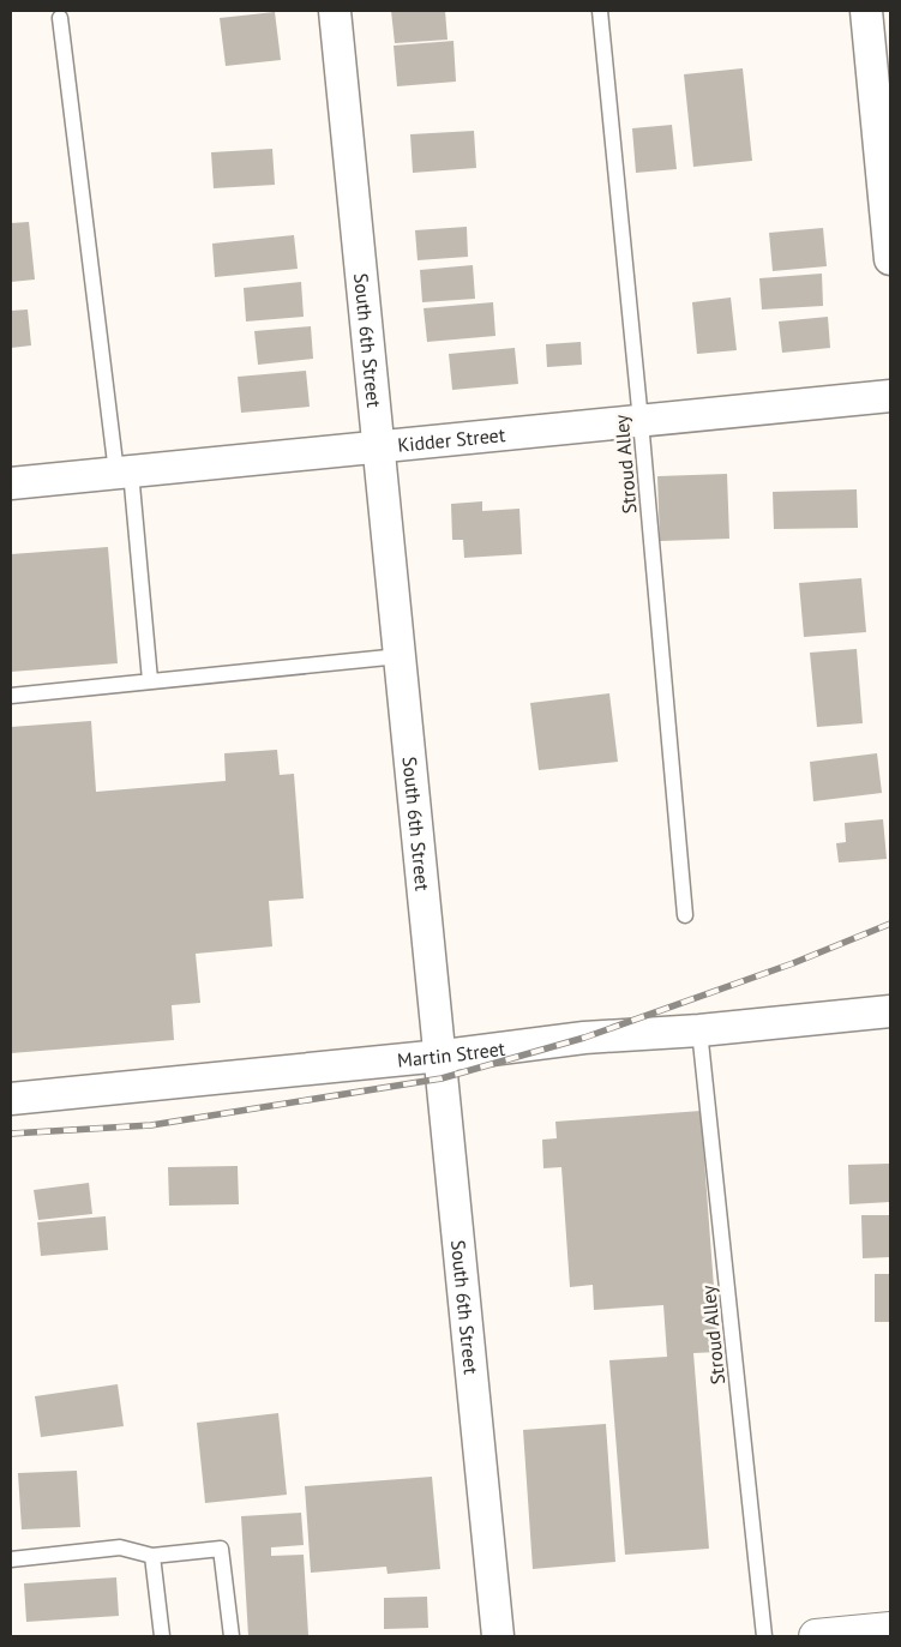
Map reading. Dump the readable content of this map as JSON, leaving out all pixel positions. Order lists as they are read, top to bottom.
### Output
{
  "streets": {
    "street": ["South 6th Street", "Kidder Street", "Martin Street"],
    "lane": ["Stroud Alley"]
  },
  "crossings": [
    ["South 6th Street", "Kidder Street"],
    ["South 6th Street", "Martin Street"],
    ["Kidder Street", "Stroud Alley"],
    ["Stroud Alley", "Martin Street"]
  ]
}
